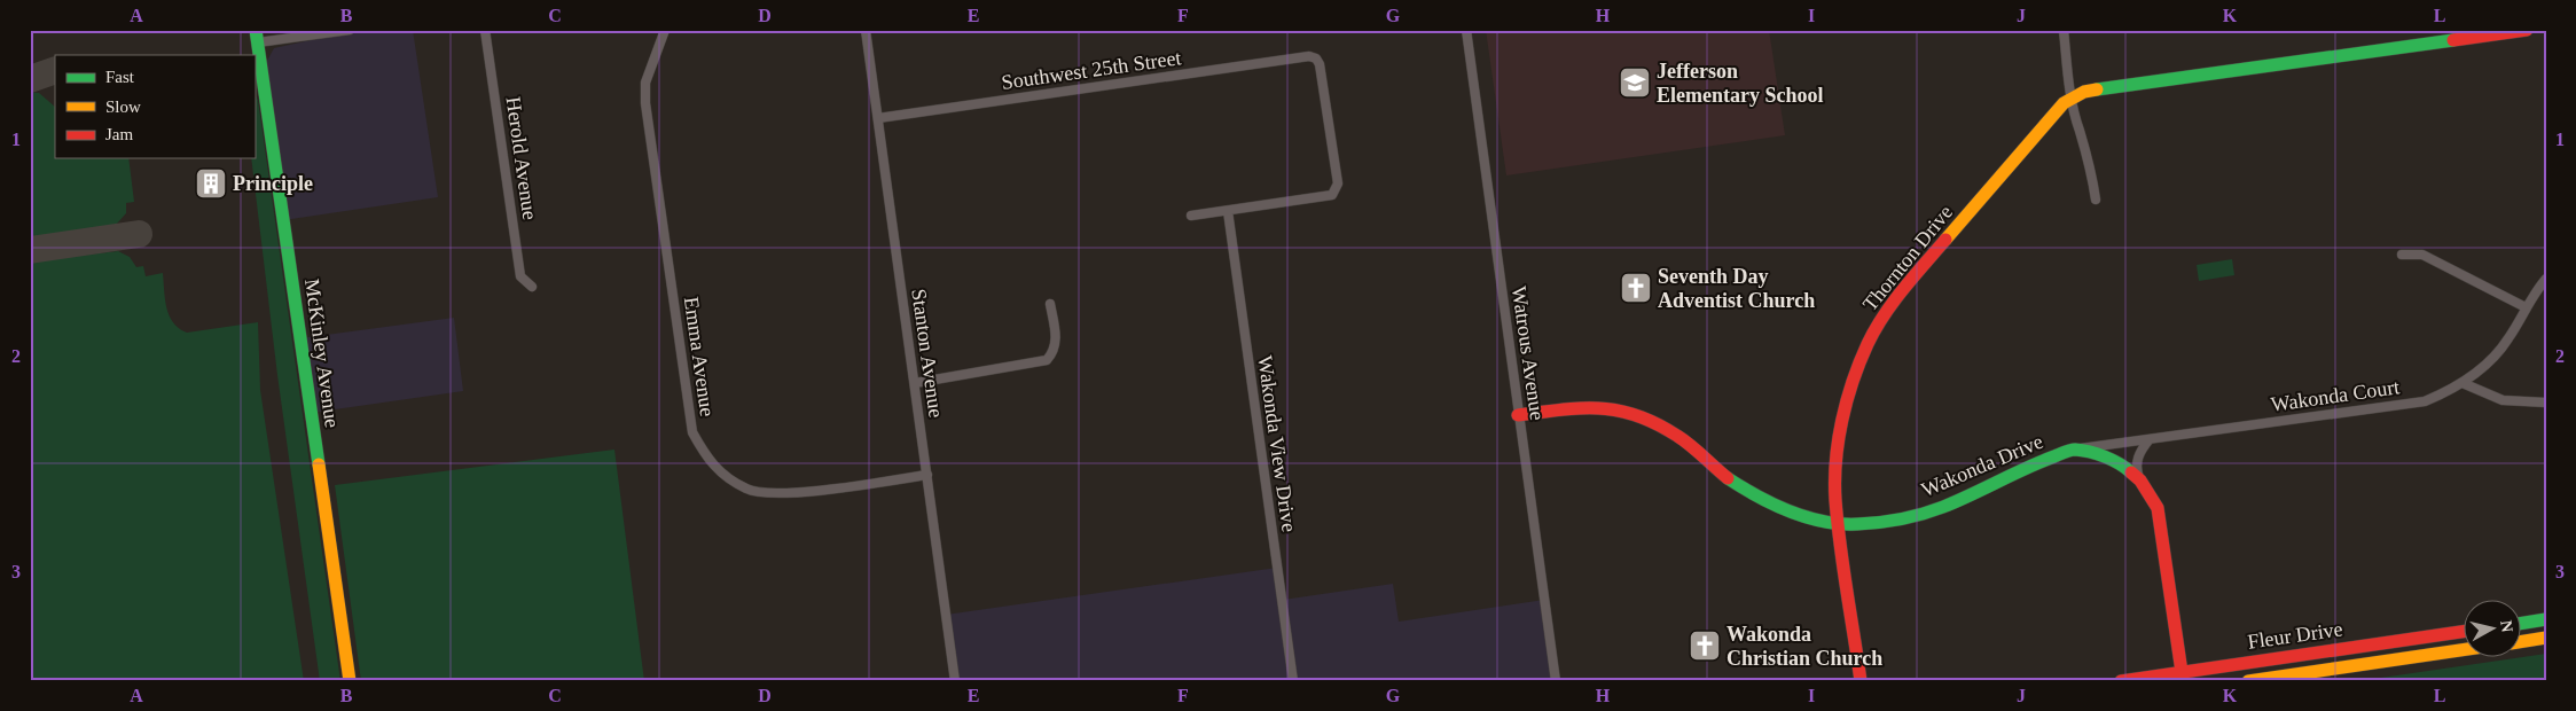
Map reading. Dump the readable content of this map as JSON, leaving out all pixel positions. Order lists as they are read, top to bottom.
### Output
{
  "streets": {
    "street": [
      "Southwest 25th Street",
      "Herold Avenue",
      "Thornton Drive",
      "McKinley Avenue",
      "Stanton Avenue",
      "Watrous Avenue",
      "Emma Avenue",
      "Wakonda Court",
      "Wakonda View Drive",
      "Wakonda Drive",
      "Fleur Drive"
    ]
  },
  "crossings": [
    ["Southwest 25th Street", "Stanton Avenue"],
    ["Southwest 25th Street", "Wakonda View Drive"],
    ["Thornton Drive", "Wakonda Drive"],
    ["Stanton Avenue", "Emma Avenue"],
    ["Watrous Avenue", "Wakonda Drive"],
    ["Wakonda Court", "Wakonda Drive"],
    ["Wakonda Drive", "Fleur Drive"]
  ],
  "places": {
    "school or university": ["Jefferson Elementary School"],
    "building": ["Principle"],
    "church": ["Seventh Day Adventist Church", "Wakonda Christian Church"]
  },
  "legend": ["Fast", "Slow", "Jam"],
  "north": "right",
  "grid": {
    "columns": [
      "A",
      "B",
      "C",
      "D",
      "E",
      "F",
      "G",
      "H",
      "I",
      "J",
      "K",
      "L"
    ],
    "rows": ["1", "2", "3"]
  }
}
